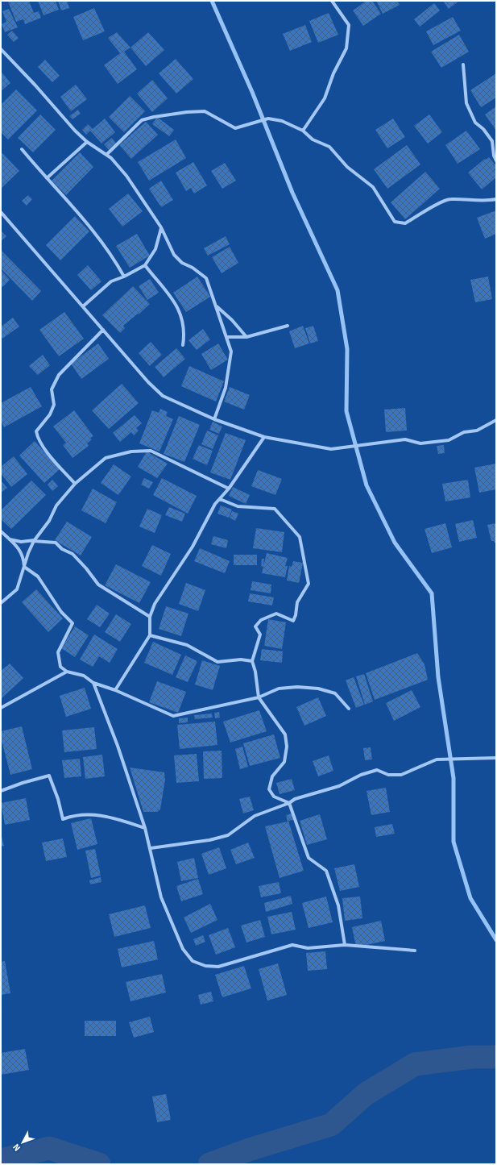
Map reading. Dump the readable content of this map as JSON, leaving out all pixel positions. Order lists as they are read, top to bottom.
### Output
{
  "north": "bottom left"
}
